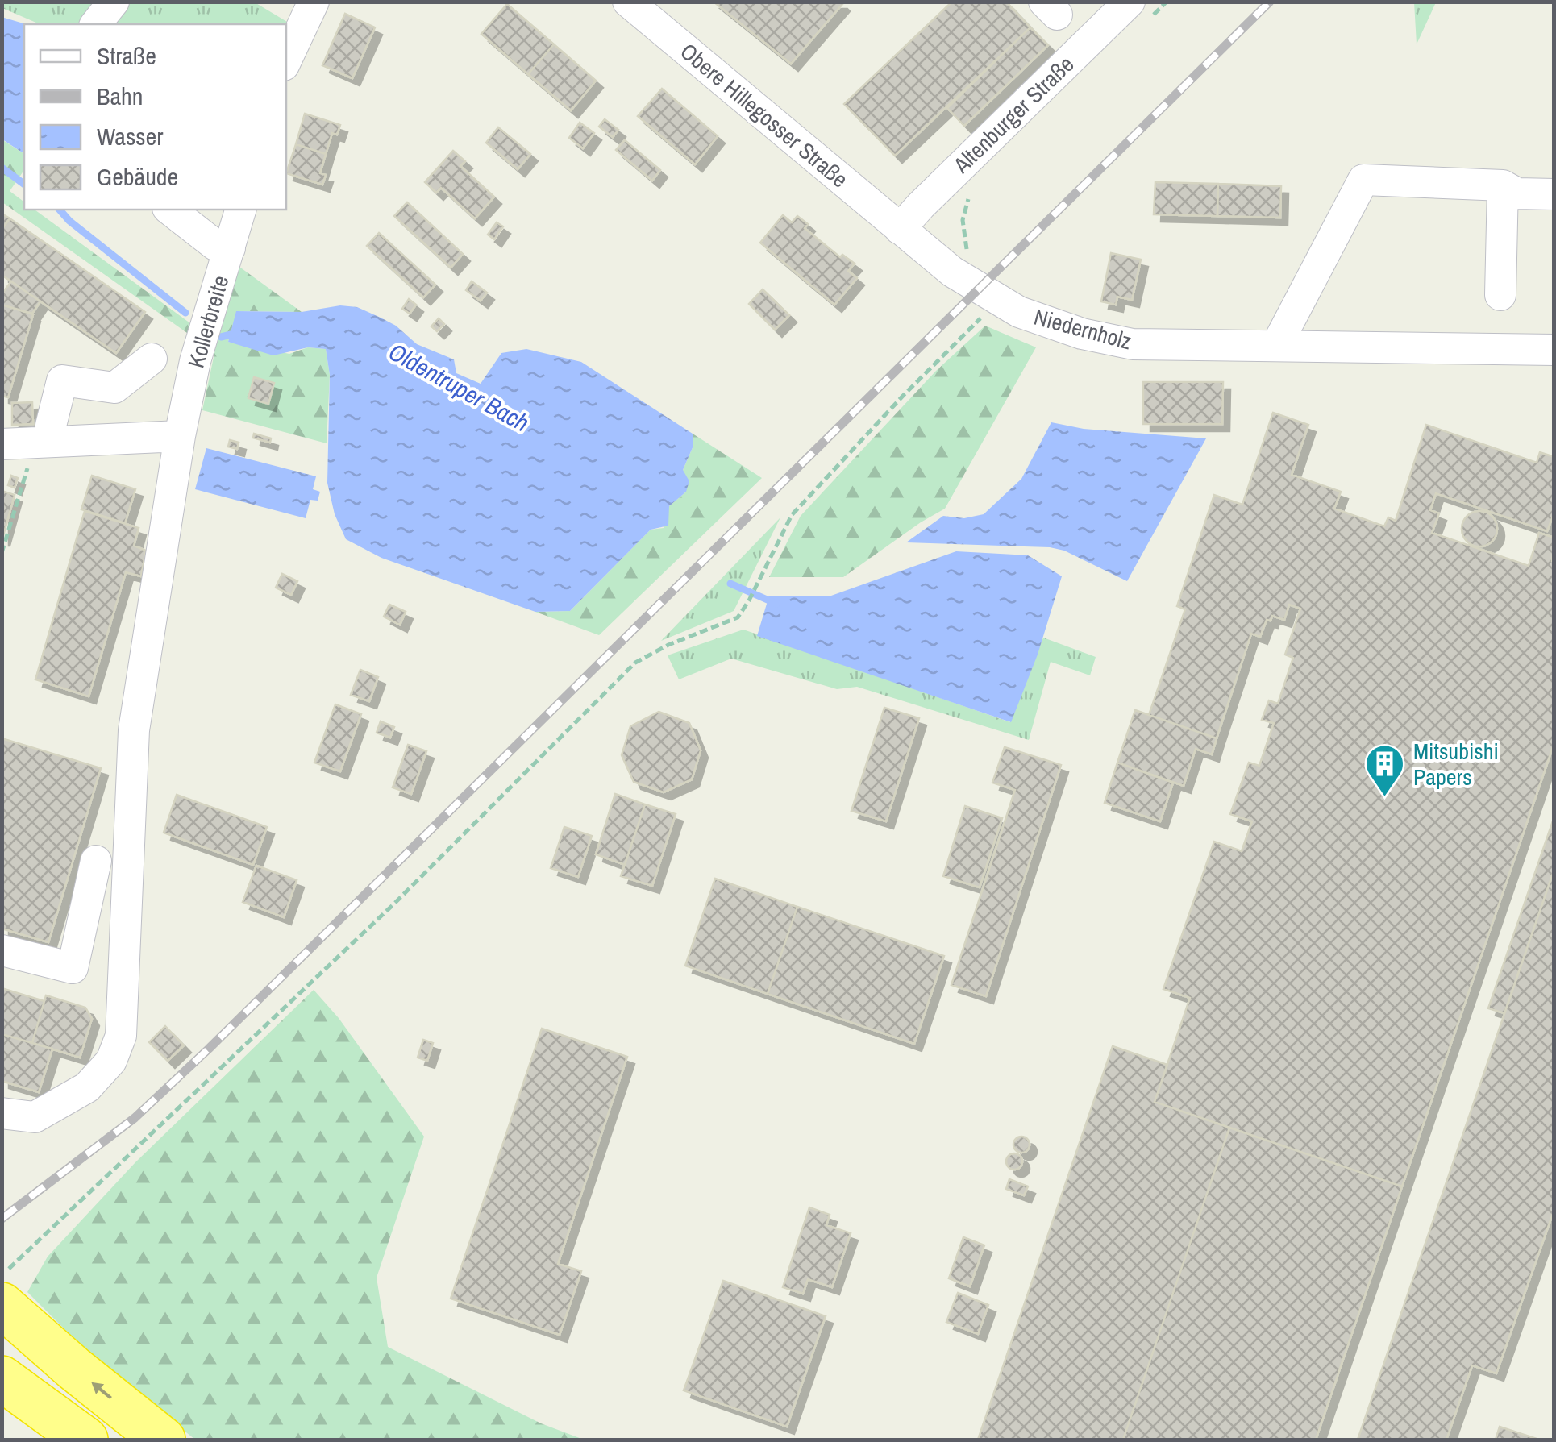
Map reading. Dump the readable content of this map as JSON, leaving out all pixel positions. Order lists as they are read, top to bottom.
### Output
{
  "streets": {
    "street": [
      "Altenburger Straße",
      "Obere Hillegosser Straße",
      "Kollerbreite",
      "Niedernholz"
    ]
  },
  "crossings": [
    ["Altenburger Straße", "Obere Hillegosser Straße"],
    ["Altenburger Straße", "Niedernholz"],
    ["Obere Hillegosser Straße", "Niedernholz"]
  ],
  "water": ["Oldentruper Bach"],
  "places": {
    "building": ["Mitsubishi Papers"]
  },
  "legend": [
    "Straße",
    "Bahn",
    "Wasser",
    "Gebäude"
  ]
}
